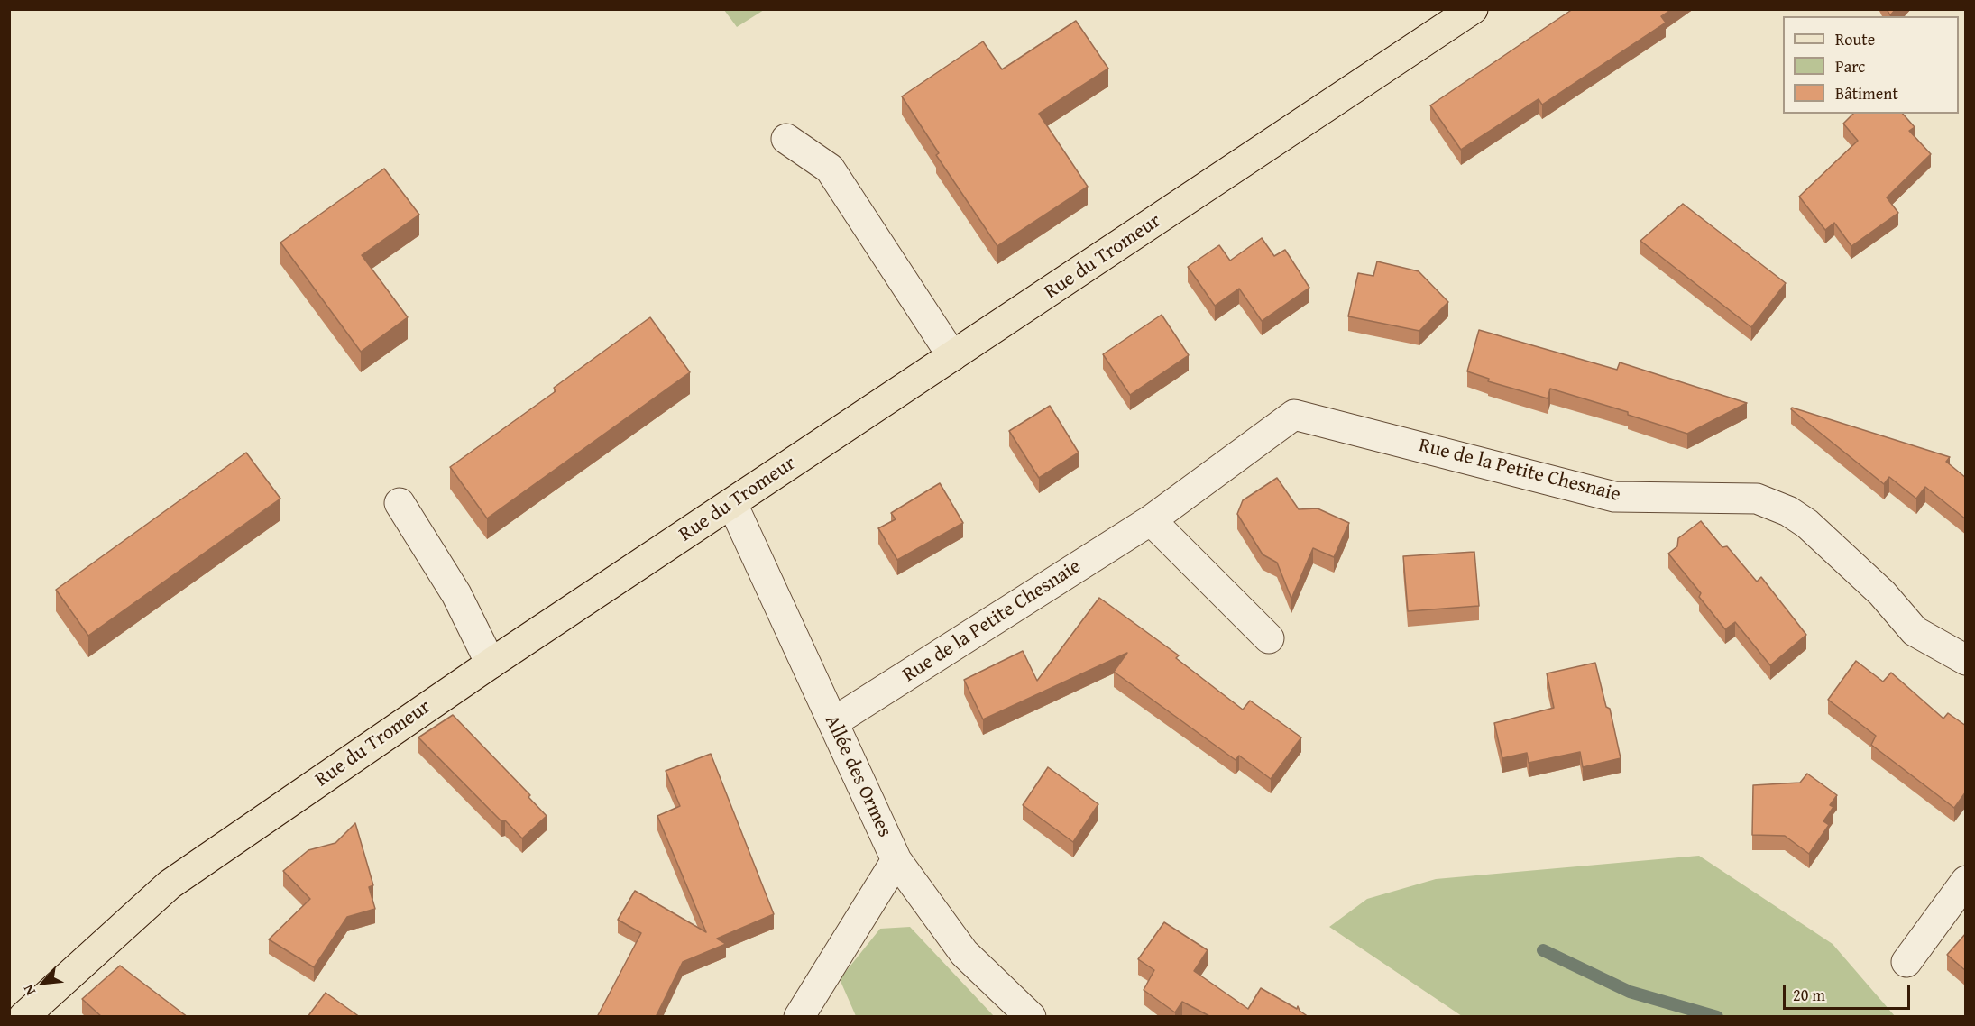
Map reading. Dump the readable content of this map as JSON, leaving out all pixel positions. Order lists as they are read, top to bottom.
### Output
{
  "streets": {
    "main road": ["Rue du Tromeur"],
    "street": ["Rue de la Petite Chesnaie", "Allée des Ormes"]
  },
  "crossings": [
    ["Rue du Tromeur", "Allée des Ormes"],
    ["Rue de la Petite Chesnaie", "Allée des Ormes"]
  ],
  "legend": ["Route", "Parc", "Bâtiment"],
  "scale_bar": "20 m",
  "north": "bottom left"
}
